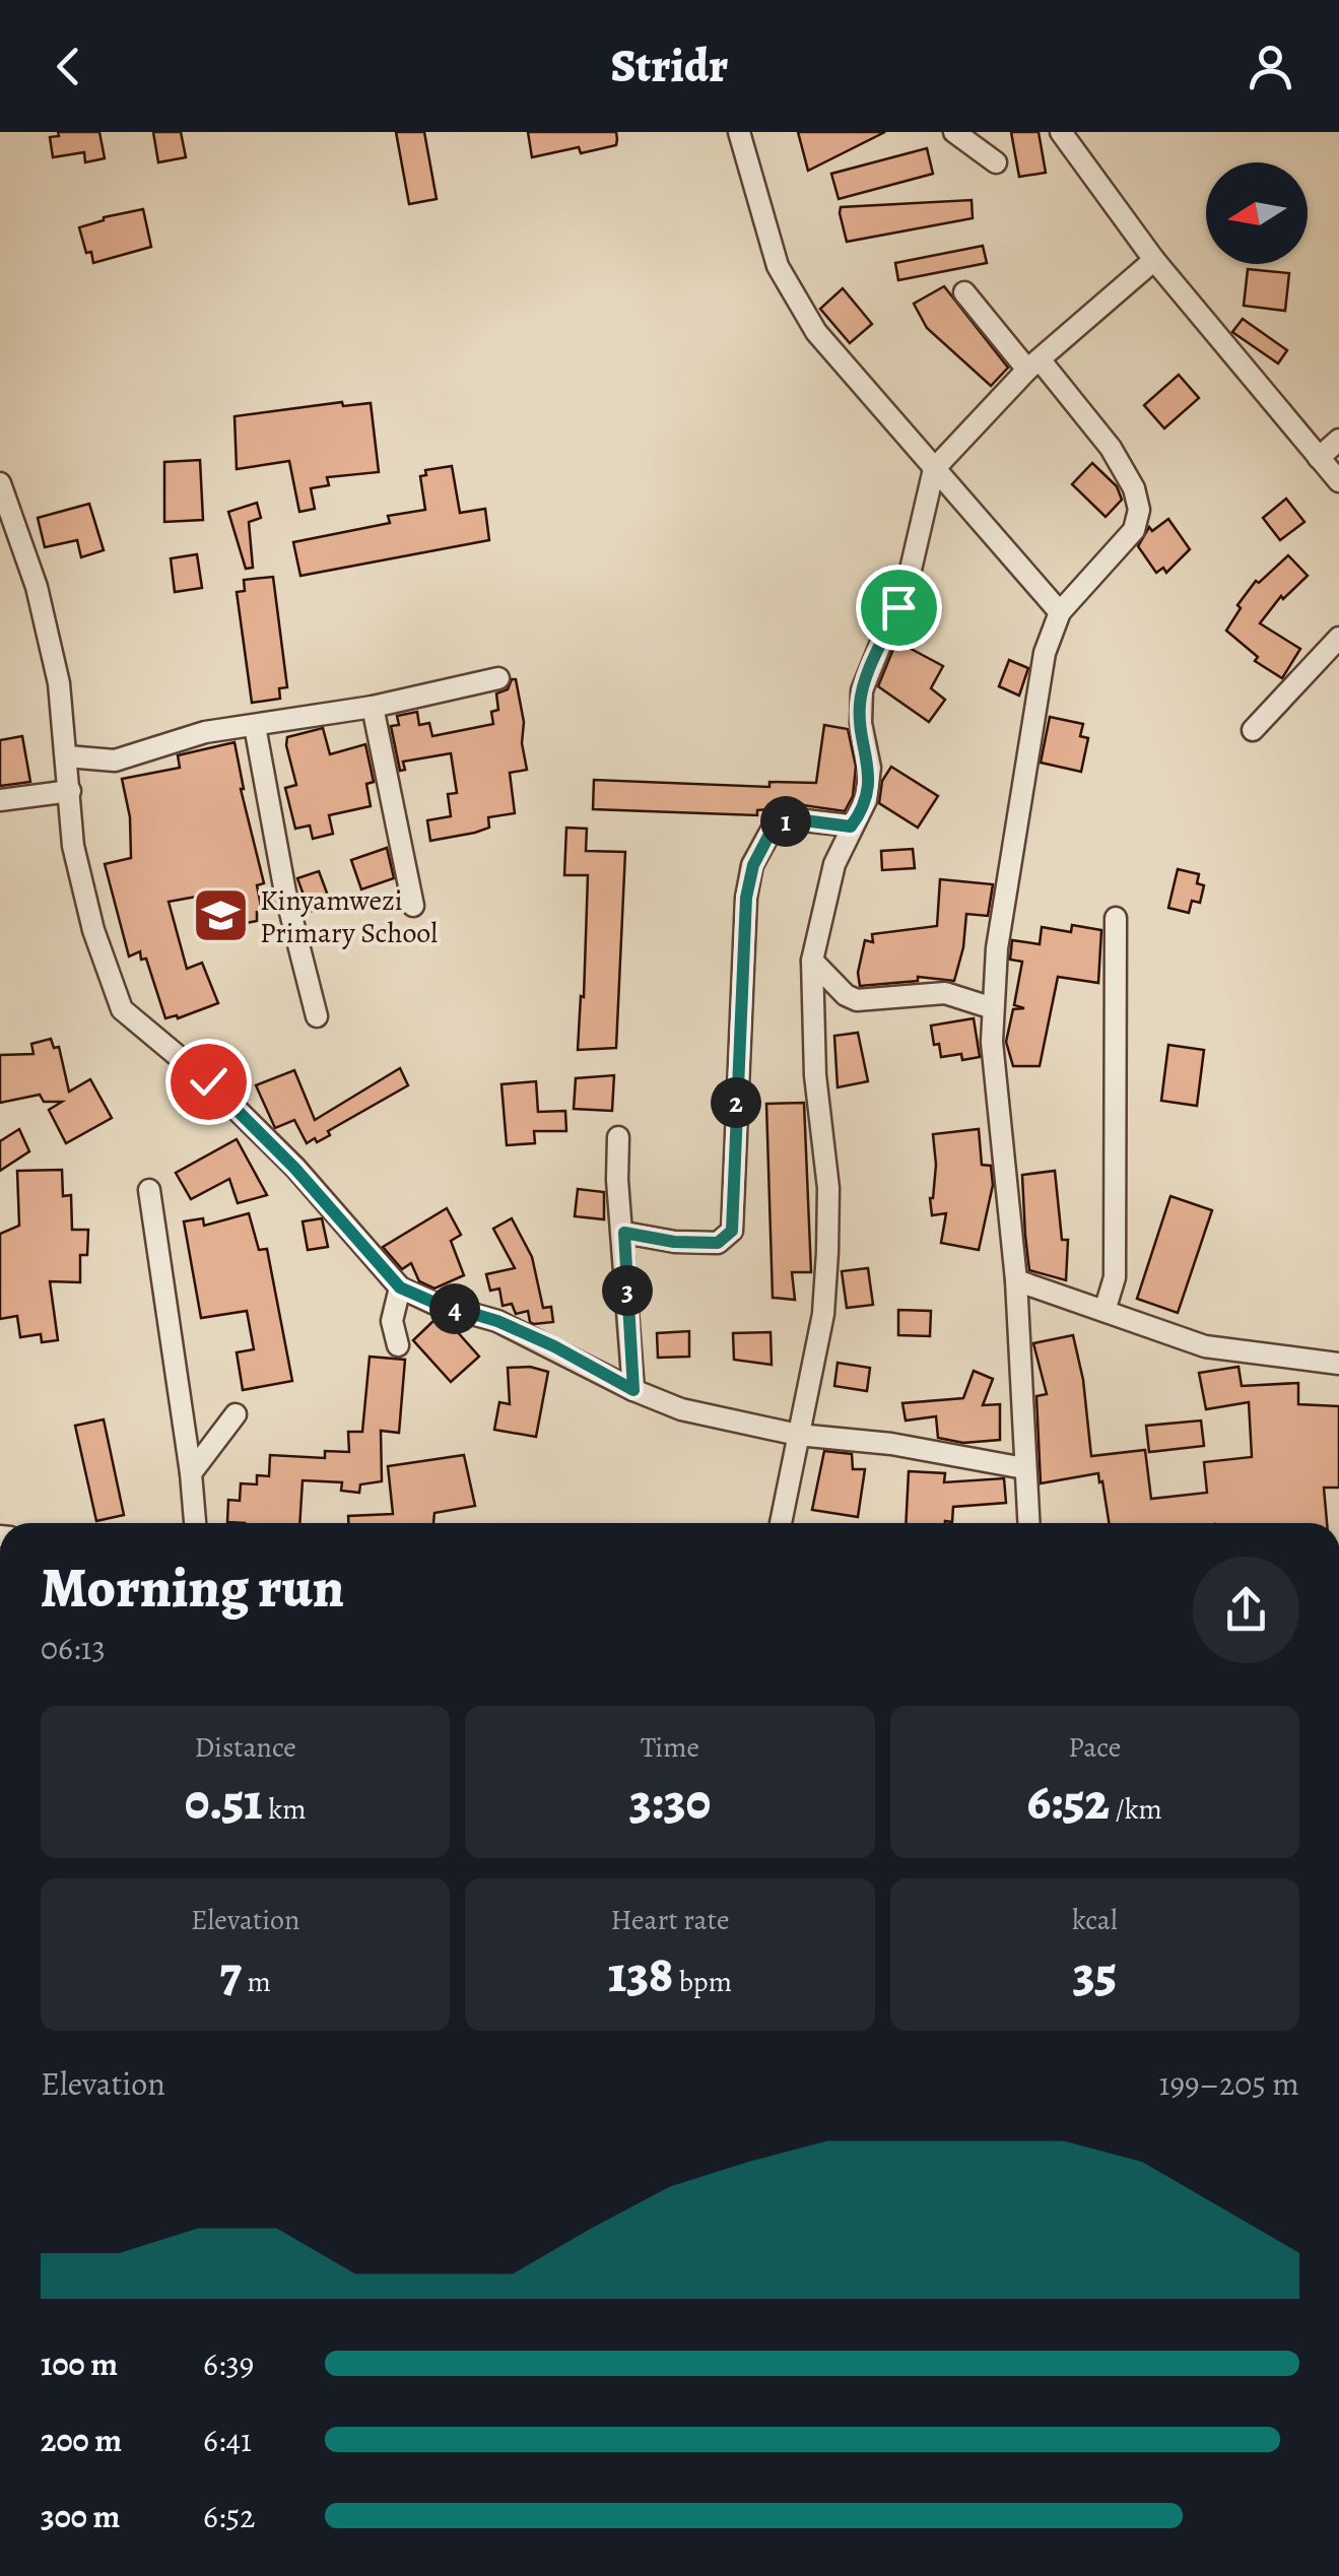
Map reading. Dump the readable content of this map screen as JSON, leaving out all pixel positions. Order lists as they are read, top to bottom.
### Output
{
  "places": {
    "school or university": ["Kinyamwezi Primary School"]
  },
  "north": "left",
  "page": {
    "header": "Stridr",
    "pins": [
      "1",
      "2",
      "3",
      "4"
    ],
    "heading": ["Morning run", "06:13"],
    "stats": [
      ["Distance", "0.51 km"],
      ["Time", "3:30"],
      ["Pace", "6:52 /km"],
      ["Elevation", "7 m"],
      ["Heart rate", "138 bpm"],
      ["kcal", "35"]
    ],
    "chart": ["Elevation", "199–205 m"],
    "list": [
      {
        "name": "100 m",
        "note": "6:39"
      },
      {
        "name": "200 m",
        "note": "6:41"
      },
      {
        "name": "300 m",
        "note": "6:52"
      }
    ]
  }
}
